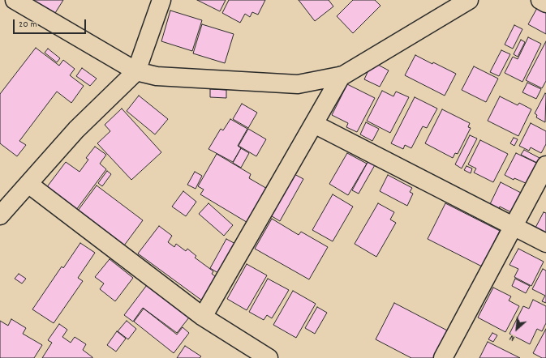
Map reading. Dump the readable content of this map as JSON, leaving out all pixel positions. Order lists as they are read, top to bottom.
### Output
{
  "scale_bar": "20 m",
  "north": "bottom left"
}
